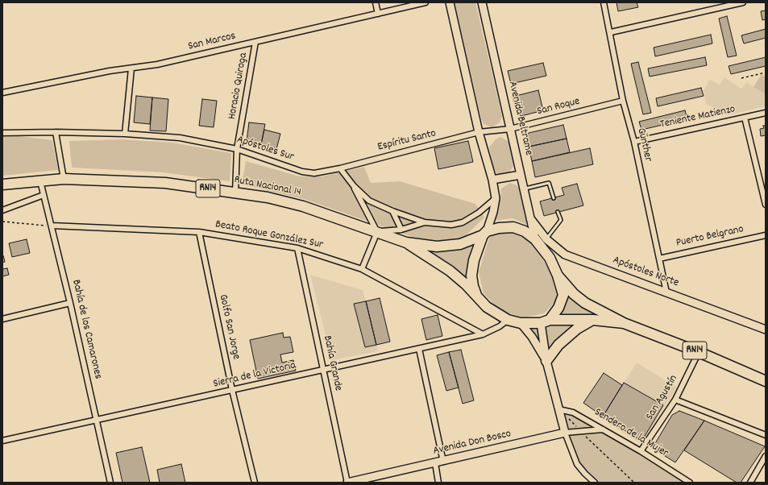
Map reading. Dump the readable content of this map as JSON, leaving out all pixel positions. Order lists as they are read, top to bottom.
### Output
{
  "streets": {
    "highway": ["Ruta Nacional 14", "RN14"],
    "main road": ["Avenida Beltrame", "Apóstoles Norte", "Avenida Don Bosco"],
    "street": [
      "San Marcos",
      "Horacio Quiroga",
      "San Roque",
      "Teniente Matienzo",
      "Espíritu Santo",
      "Günther",
      "Apóstoles Sur",
      "Beato Roque González Sur",
      "Puerto Belgrano",
      "Golfo San Jorge",
      "Bahía de los Camarones",
      "Bahía Grande",
      "Sierra de la Victoria",
      "San Agustín",
      "Sendero de la Mujer"
    ]
  },
  "crossings": [
    ["San Marcos", "Horacio Quiroga"],
    ["Horacio Quiroga", "Apóstoles Sur"],
    ["Horacio Quiroga", "Ruta Nacional 14"],
    ["San Roque", "Avenida Beltrame"],
    ["San Roque", "Espíritu Santo"],
    ["San Roque", "Günther"],
    ["Teniente Matienzo", "Günther"],
    ["Avenida Beltrame", "Ruta Nacional 14"],
    ["Avenida Beltrame", "Apóstoles Norte"],
    ["Avenida Beltrame", "Sierra de la Victoria"],
    ["Espíritu Santo", "Apóstoles Sur"],
    ["Günther", "Puerto Belgrano"],
    ["Günther", "Apóstoles Norte"],
    ["Ruta Nacional 14", "Bahía de los Camarones"],
    ["Ruta Nacional 14", "Sierra de la Victoria"],
    ["Ruta Nacional 14", "San Agustín"],
    ["Beato Roque González Sur", "Golfo San Jorge"],
    ["Beato Roque González Sur", "Bahía de los Camarones"],
    ["Beato Roque González Sur", "Bahía Grande"],
    ["Beato Roque González Sur", "Sierra de la Victoria"],
    ["Golfo San Jorge", "Sierra de la Victoria"],
    ["Bahía de los Camarones", "Sierra de la Victoria"],
    ["Bahía Grande", "Sierra de la Victoria"],
    ["Bahía Grande", "Avenida Don Bosco"],
    ["San Agustín", "Sendero de la Mujer"],
    ["Sendero de la Mujer", "Avenida Don Bosco"]
  ]
}
